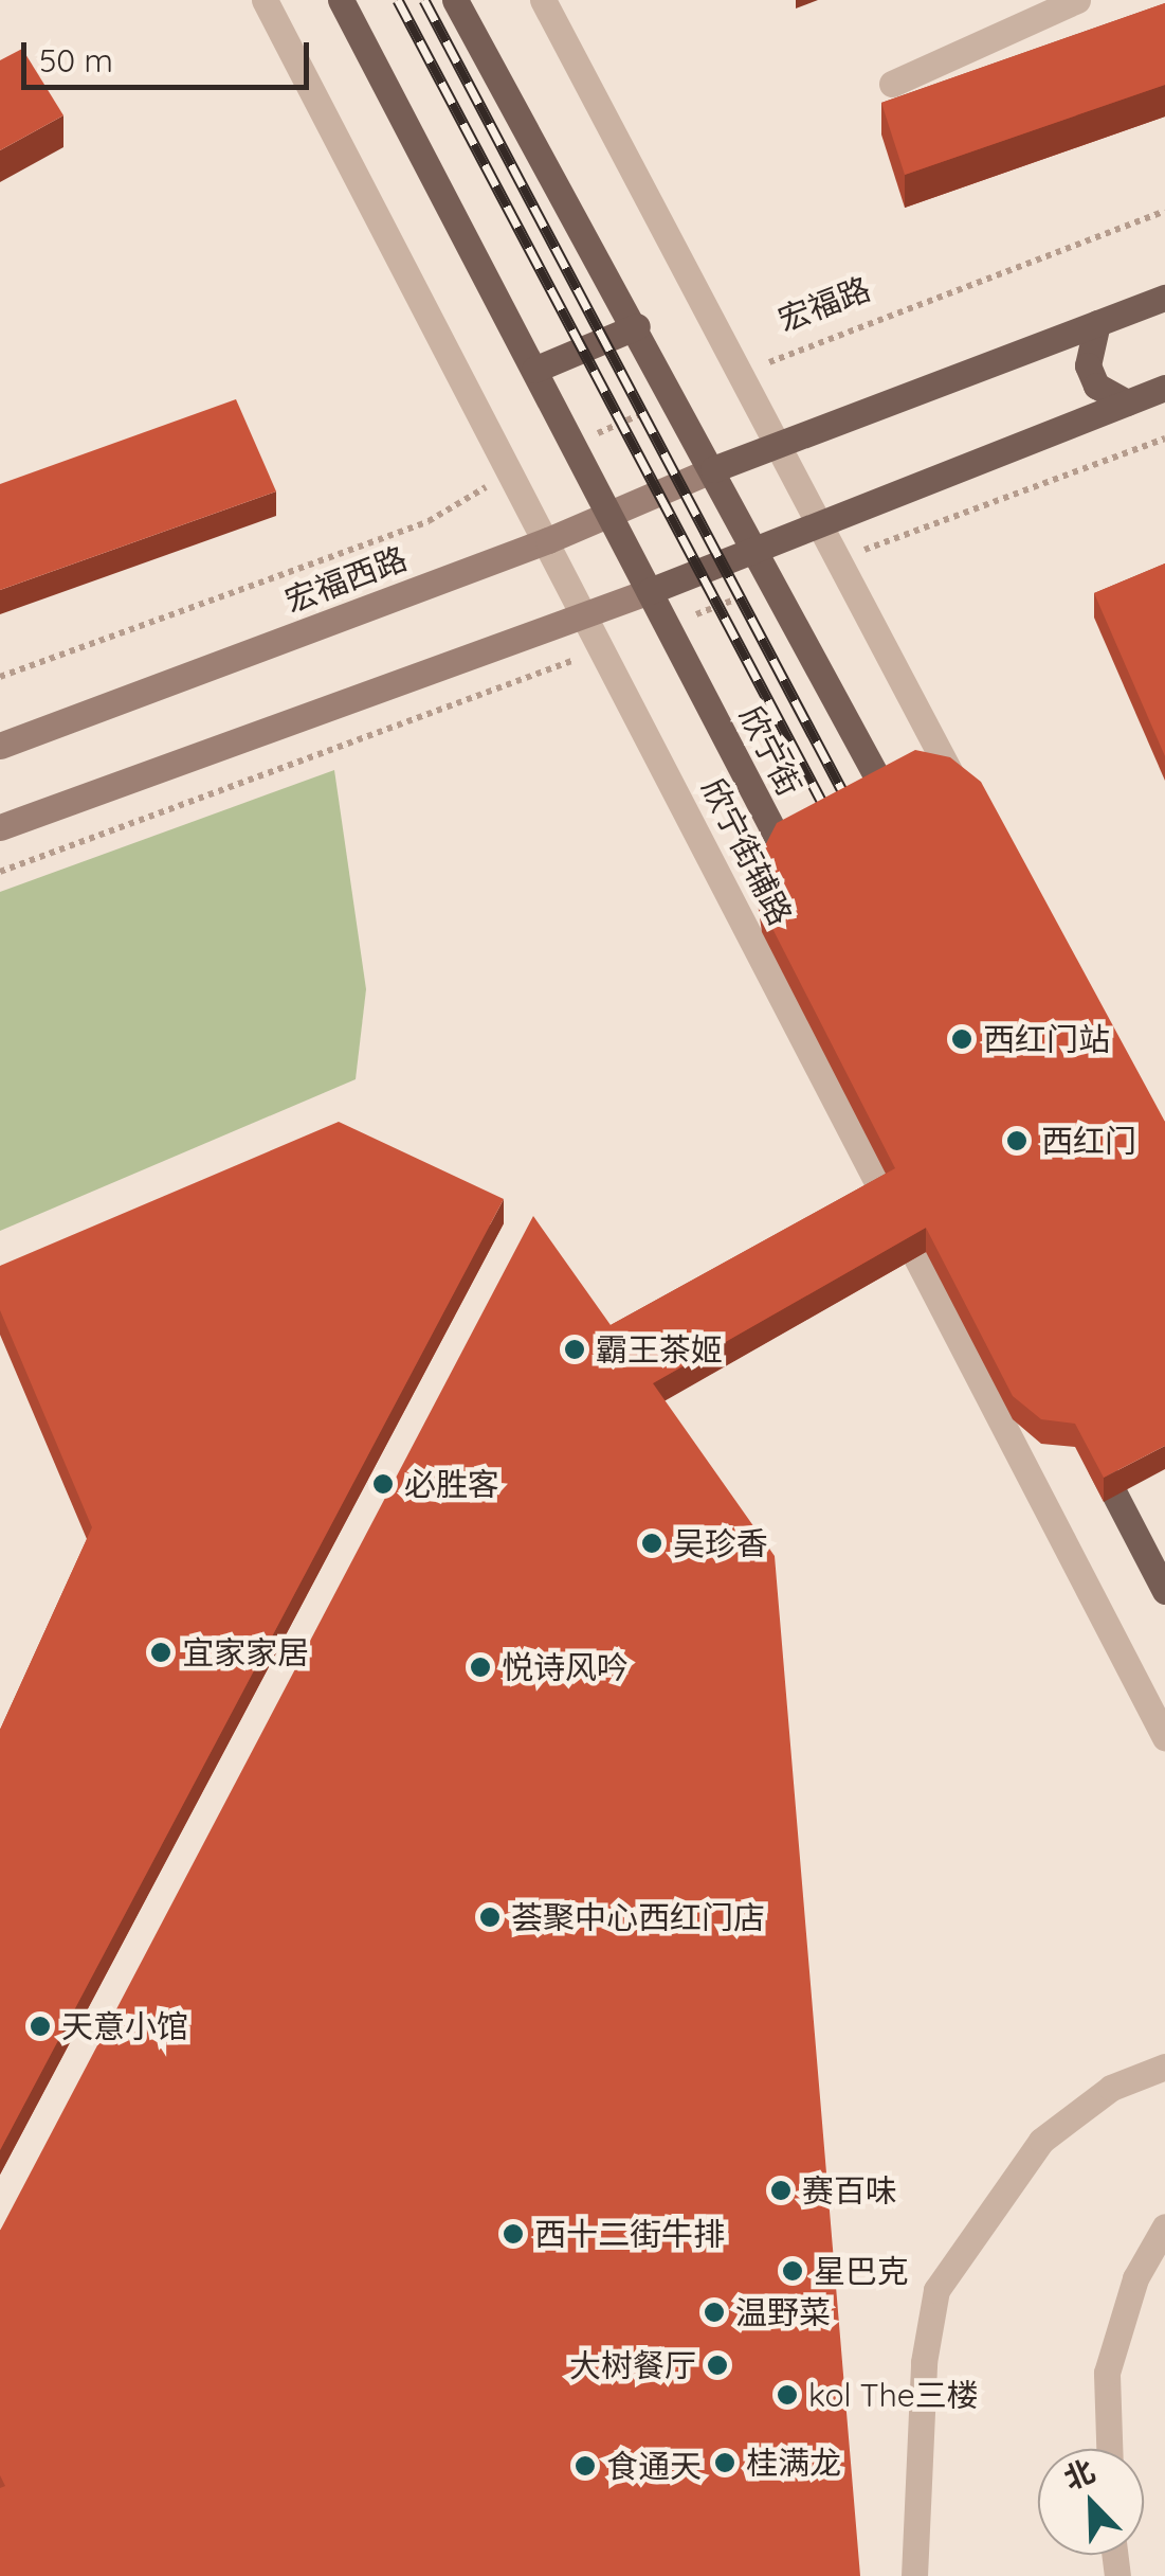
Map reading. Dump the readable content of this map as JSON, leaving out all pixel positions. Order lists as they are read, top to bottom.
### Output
{
  "streets": {
    "main road": ["宏福西路", "欣宁街"],
    "street": ["欣宁街辅路"],
    "path": ["宏福路"]
  },
  "crossings": [
    ["宏福西路", "欣宁街"],
    ["宏福西路", "欣宁街辅路"]
  ],
  "places": [
    "西红门站",
    "西红门",
    "霸王茶姬",
    "必胜客",
    "吴珍香",
    "宜家家居",
    "悦诗风吟",
    "荟聚中心西红门店",
    "天意小馆",
    "赛百味",
    "西十二街牛排",
    "星巴克",
    "温野菜",
    "大树餐厅",
    "kol The三楼",
    "桂满龙",
    "食通天"
  ],
  "scale_bar": "50 m",
  "north": "top left"
}
